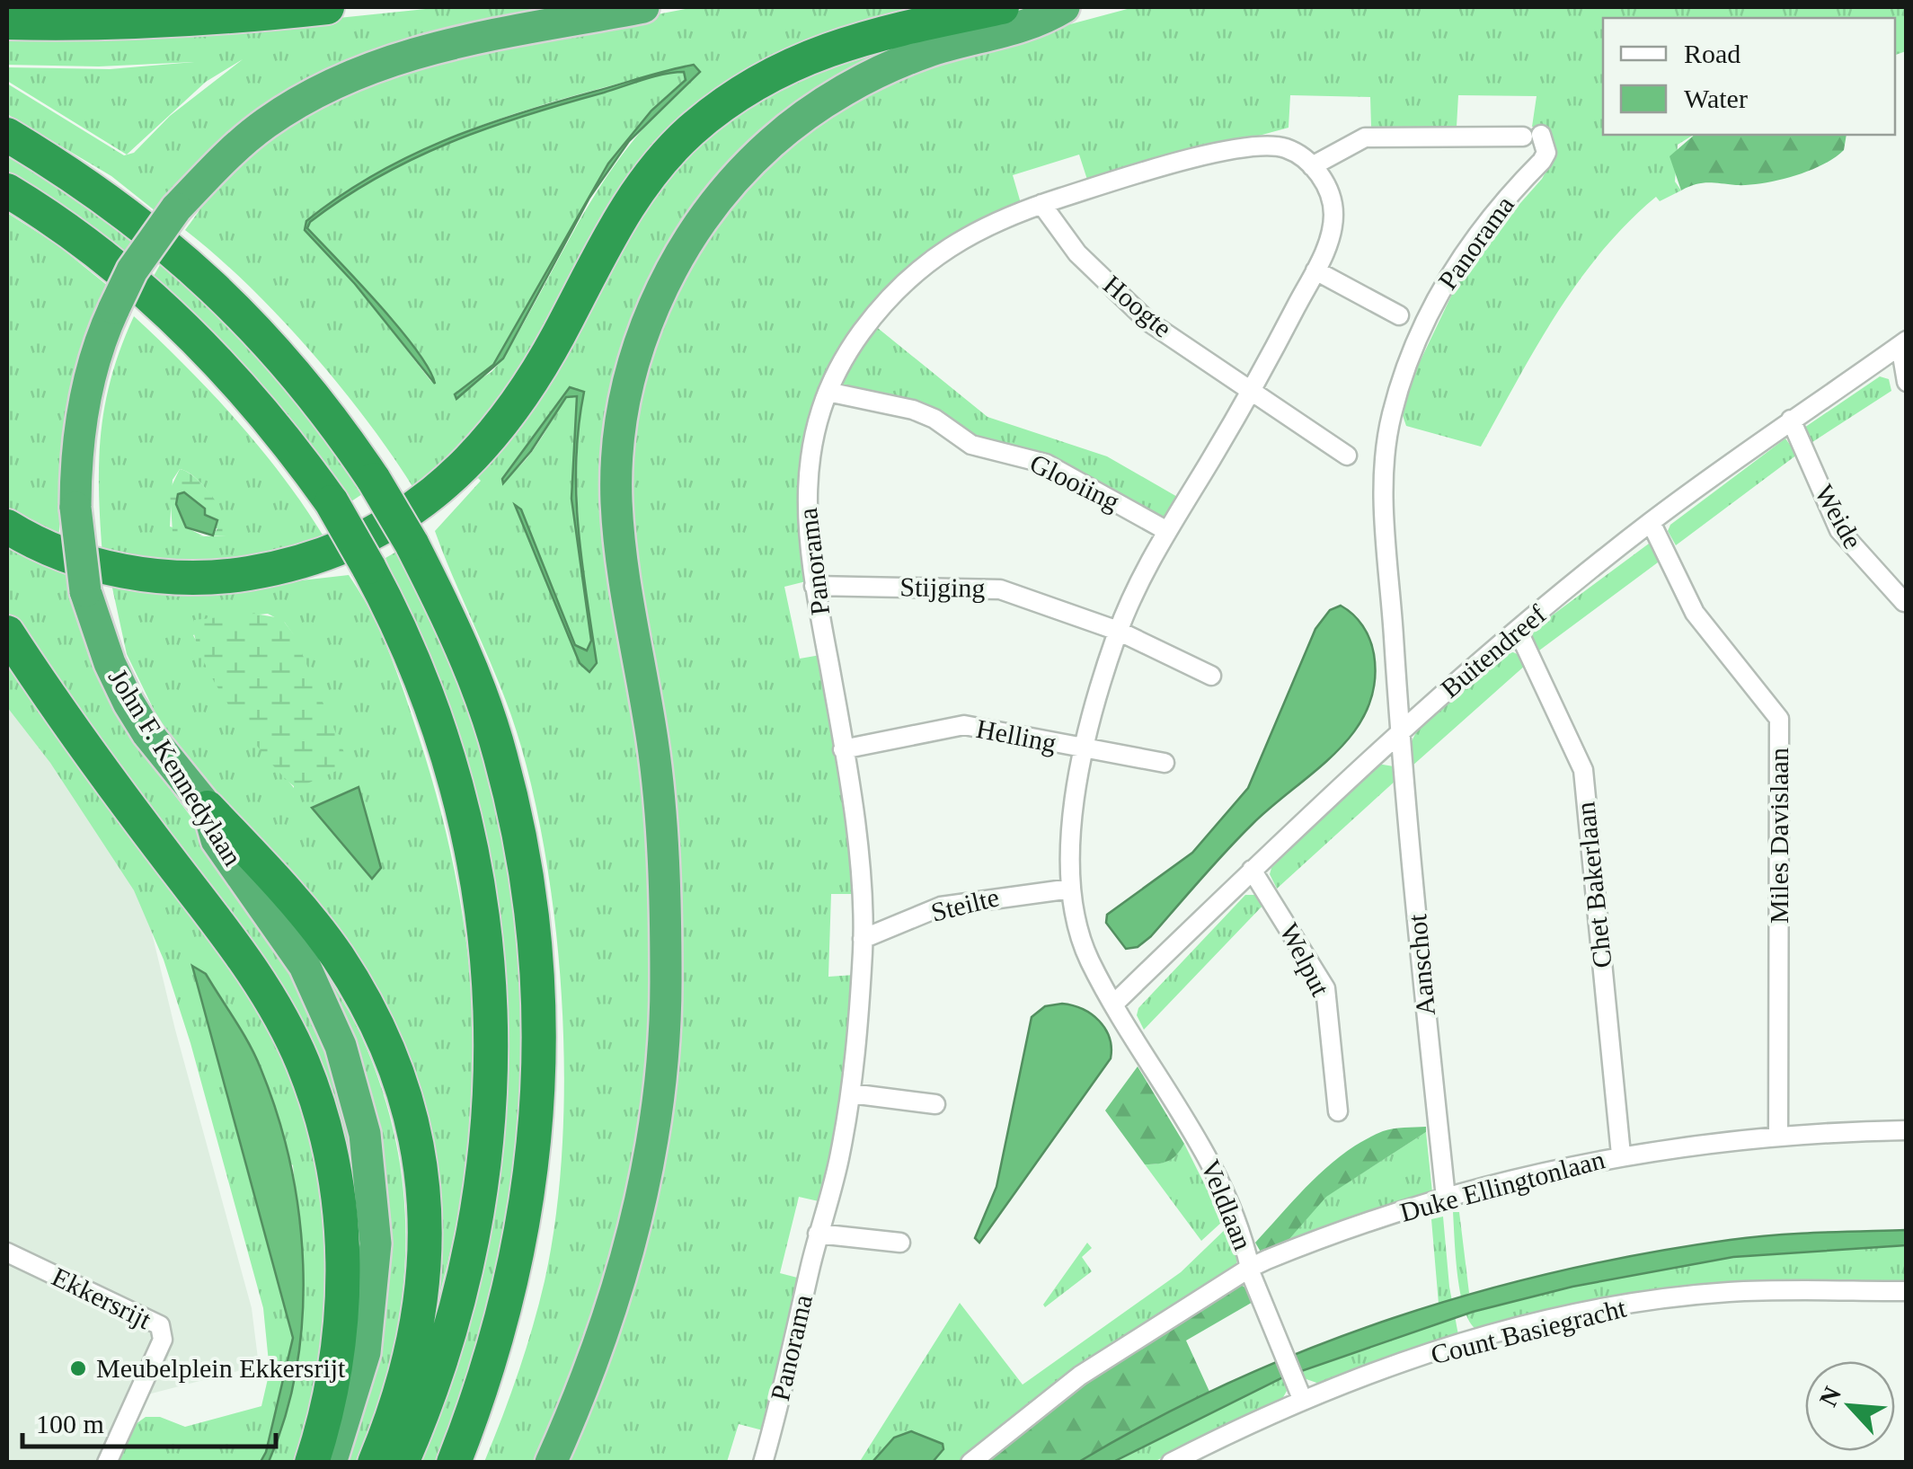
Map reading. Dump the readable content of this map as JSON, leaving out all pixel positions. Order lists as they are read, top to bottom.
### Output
{
  "streets": {
    "highway": ["John F. Kennedylaan"],
    "street": [
      "Panorama",
      "Hoogte",
      "Glooiing",
      "Weide",
      "Stijging",
      "Buitendreef",
      "Helling",
      "Miles Davislaan",
      "Chet Bakerlaan",
      "Steilte",
      "Welput",
      "Aanschot",
      "Duke Ellingtonlaan",
      "Veldlaan",
      "Ekkersrijt",
      "Count Basiegracht"
    ]
  },
  "crossings": [
    ["Panorama", "Hoogte"],
    ["Panorama", "Glooiing"],
    ["Panorama", "Stijging"],
    ["Panorama", "Buitendreef"],
    ["Panorama", "Helling"],
    ["Panorama", "Steilte"],
    ["Panorama", "Aanschot"],
    ["Weide", "Buitendreef"],
    ["Buitendreef", "Miles Davislaan"],
    ["Buitendreef", "Chet Bakerlaan"],
    ["Buitendreef", "Welput"],
    ["Buitendreef", "Aanschot"],
    ["Buitendreef", "Veldlaan"],
    ["Miles Davislaan", "Duke Ellingtonlaan"],
    ["Chet Bakerlaan", "Duke Ellingtonlaan"],
    ["Aanschot", "Duke Ellingtonlaan"],
    ["Duke Ellingtonlaan", "Veldlaan"]
  ],
  "places": ["Meubelplein Ekkersrijt"],
  "legend": ["Road", "Water"],
  "scale_bar": "100 m",
  "north": "top left"
}
